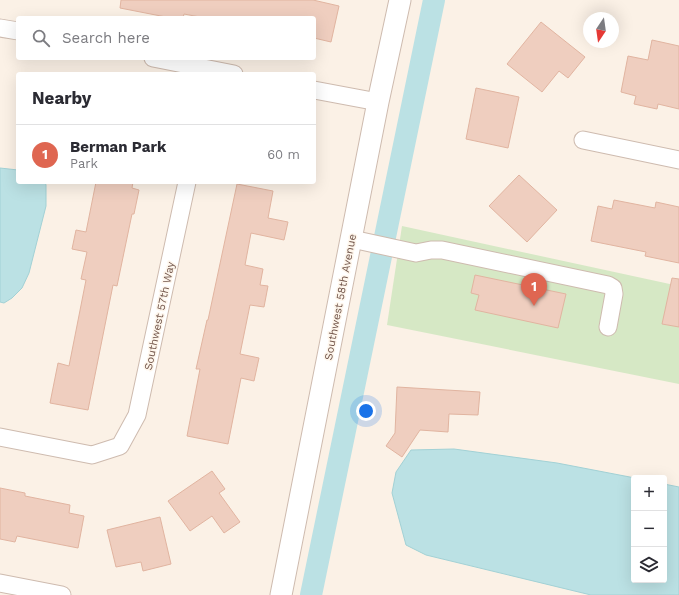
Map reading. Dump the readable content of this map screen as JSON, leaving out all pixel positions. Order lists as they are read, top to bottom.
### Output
{
  "streets": {
    "street": ["Southwest 58th Avenue", "Southwest 57th Way"]
  },
  "north": "bottom",
  "page": {
    "search": "Search here",
    "heading": "Nearby",
    "list": [
      {
        "mark": "1",
        "name": "Berman Park",
        "note": "Park",
        "value": "60 m"
      }
    ],
    "pins": "1",
    "map_buttons": ["+", "−"]
  }
}
